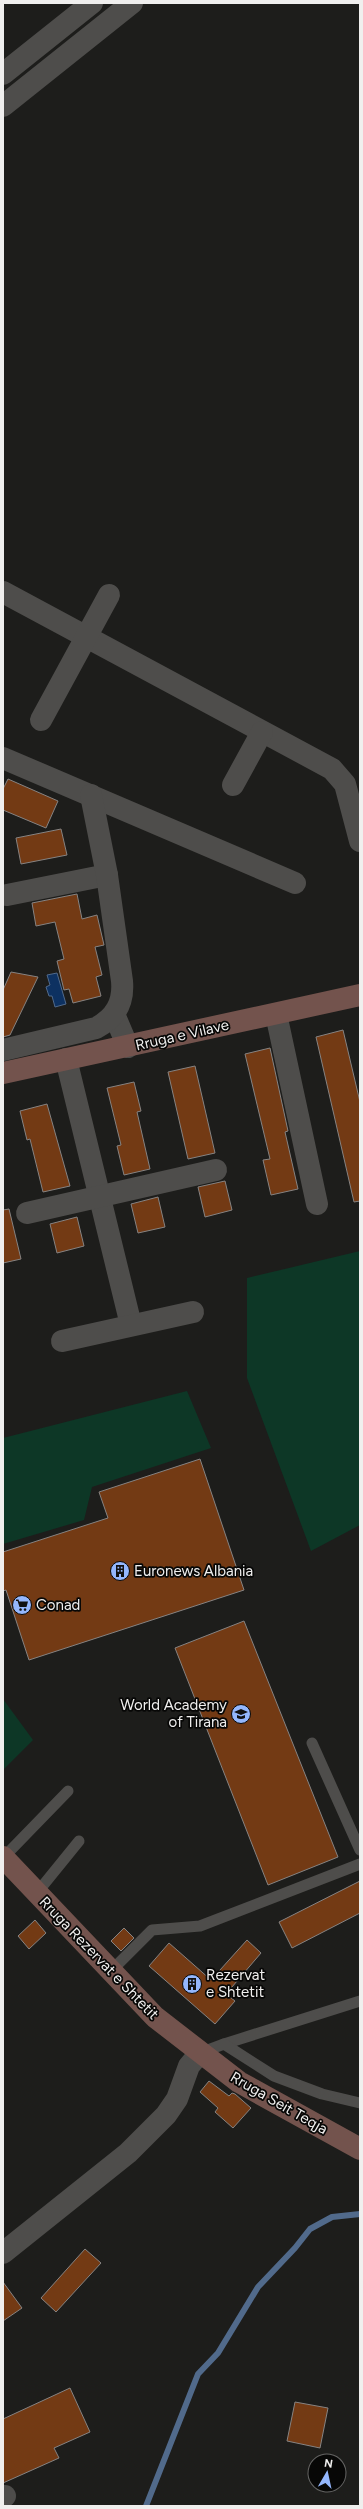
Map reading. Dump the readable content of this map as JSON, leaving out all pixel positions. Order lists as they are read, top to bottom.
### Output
{
  "streets": {
    "street": ["Rruga e Vilave", "Rruga Rezervat e Shtetit", "Rruga Seit Teqja"]
  },
  "crossings": [
    ["Rruga Rezervat e Shtetit", "Rruga Seit Teqja"]
  ],
  "places": {
    "building": ["Euronews Albania", "Rezervat e Shtetit"],
    "supermarket": ["Conad"],
    "school or university": ["World Academy of Tirana"]
  },
  "north": "top"
}
